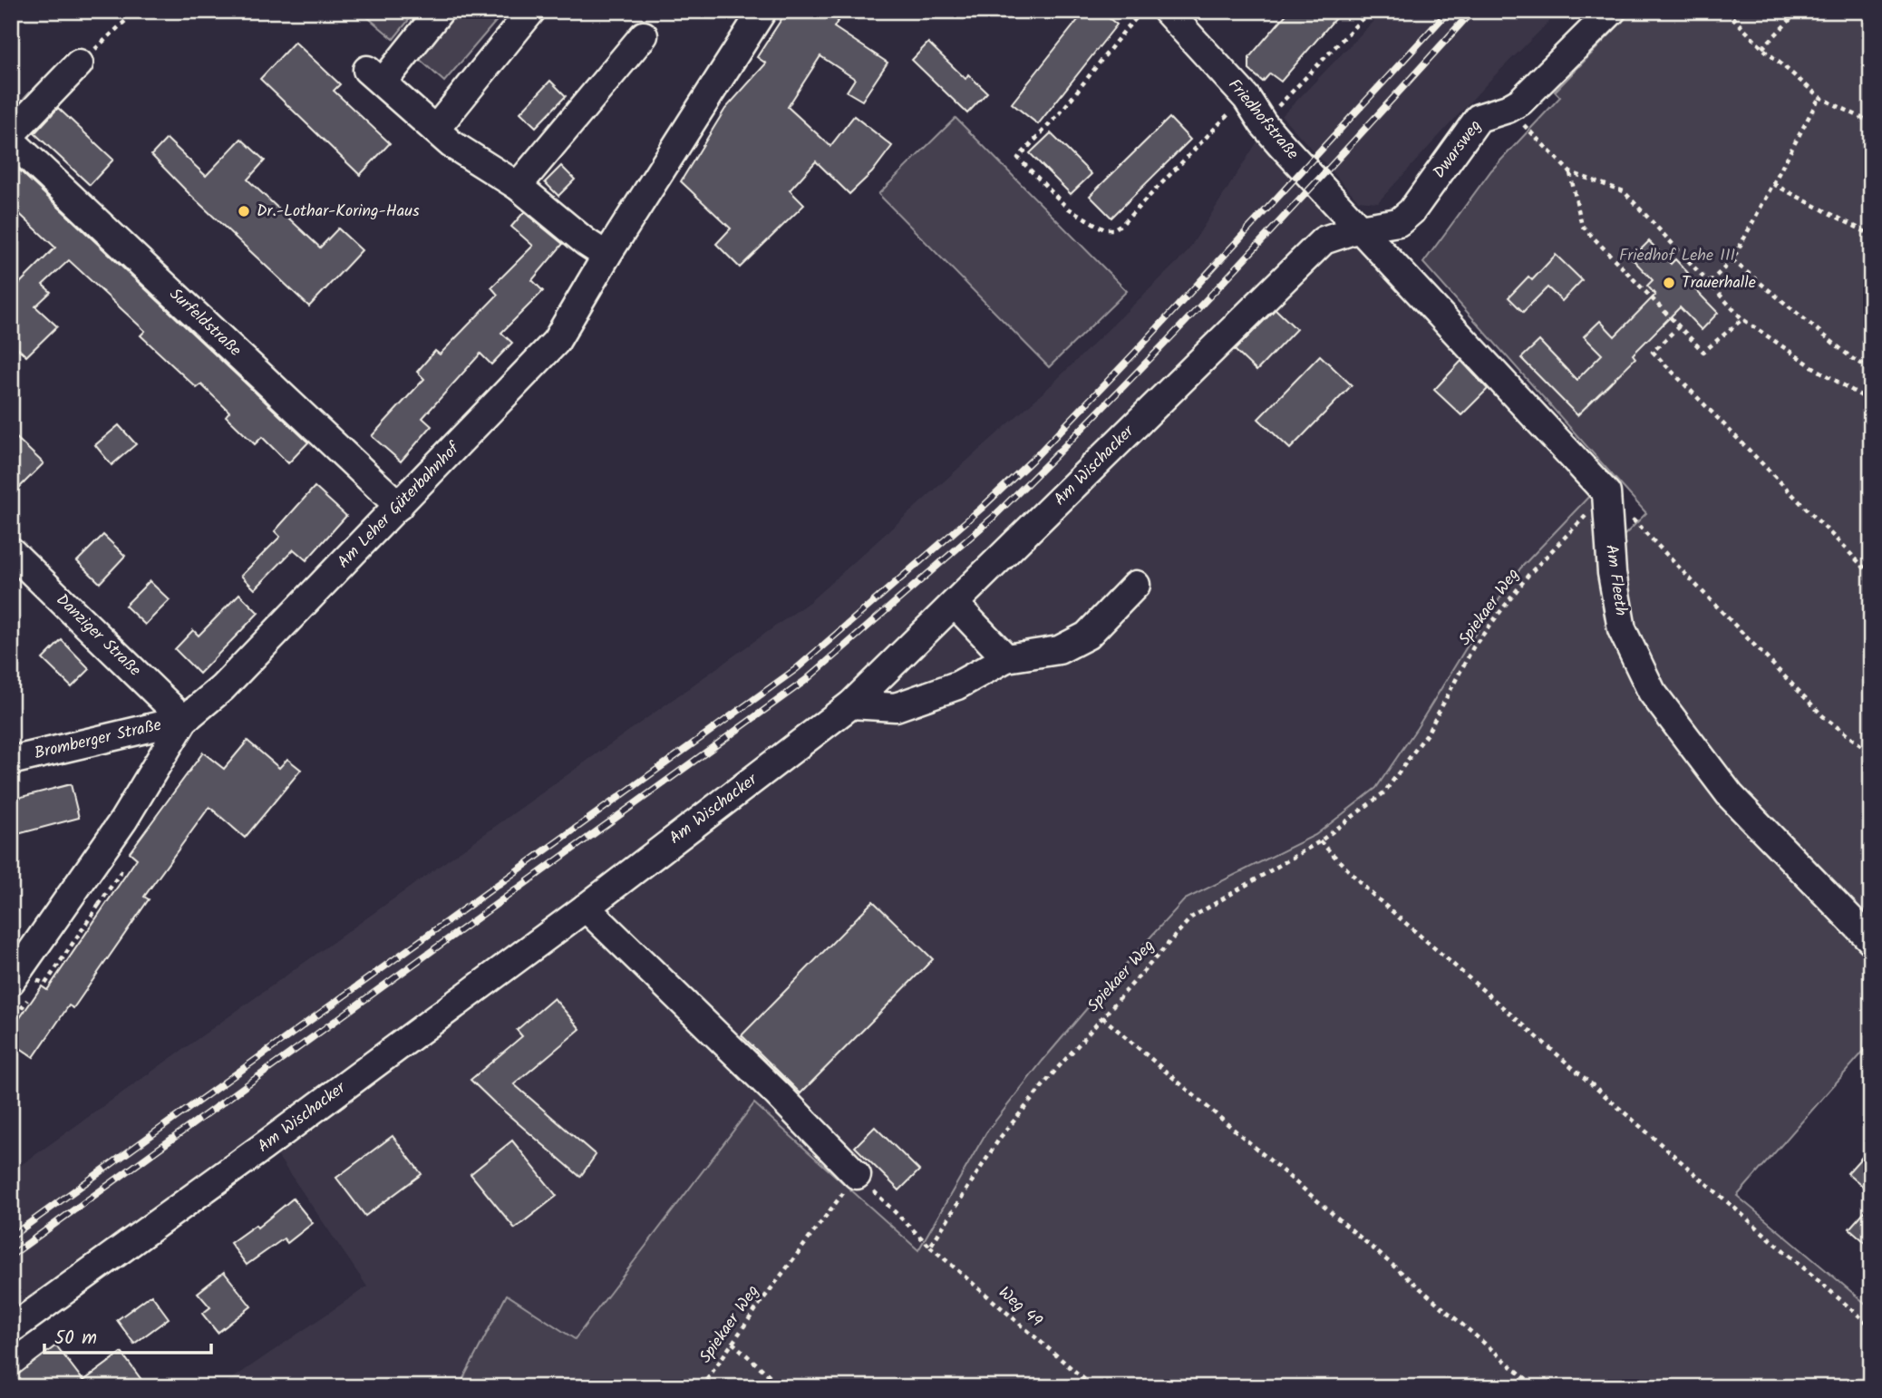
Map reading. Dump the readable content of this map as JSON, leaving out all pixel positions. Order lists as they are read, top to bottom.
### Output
{
  "streets": {
    "street": [
      "Friedhofstraße",
      "Dwarsweg",
      "Surfeldstraße",
      "Am Wischacker",
      "Am Leher Güterbahnhof",
      "Am Fleeth",
      "Danziger Straße",
      "Bromberger Straße"
    ],
    "path": ["Spiekaer Weg", "Weg 49"]
  },
  "crossings": [
    ["Friedhofstraße", "Dwarsweg"],
    ["Friedhofstraße", "Am Wischacker"],
    ["Dwarsweg", "Am Wischacker"],
    ["Surfeldstraße", "Am Leher Güterbahnhof"],
    ["Am Leher Güterbahnhof", "Danziger Straße"],
    ["Am Leher Güterbahnhof", "Bromberger Straße"],
    ["Am Fleeth", "Spiekaer Weg"],
    ["Spiekaer Weg", "Weg 49"],
    ["Danziger Straße", "Bromberger Straße"]
  ],
  "parks": ["Friedhof Lehe III"],
  "places": ["Dr.-Lothar-Koring-Haus", "Trauerhalle"],
  "scale_bar": "50 m"
}
